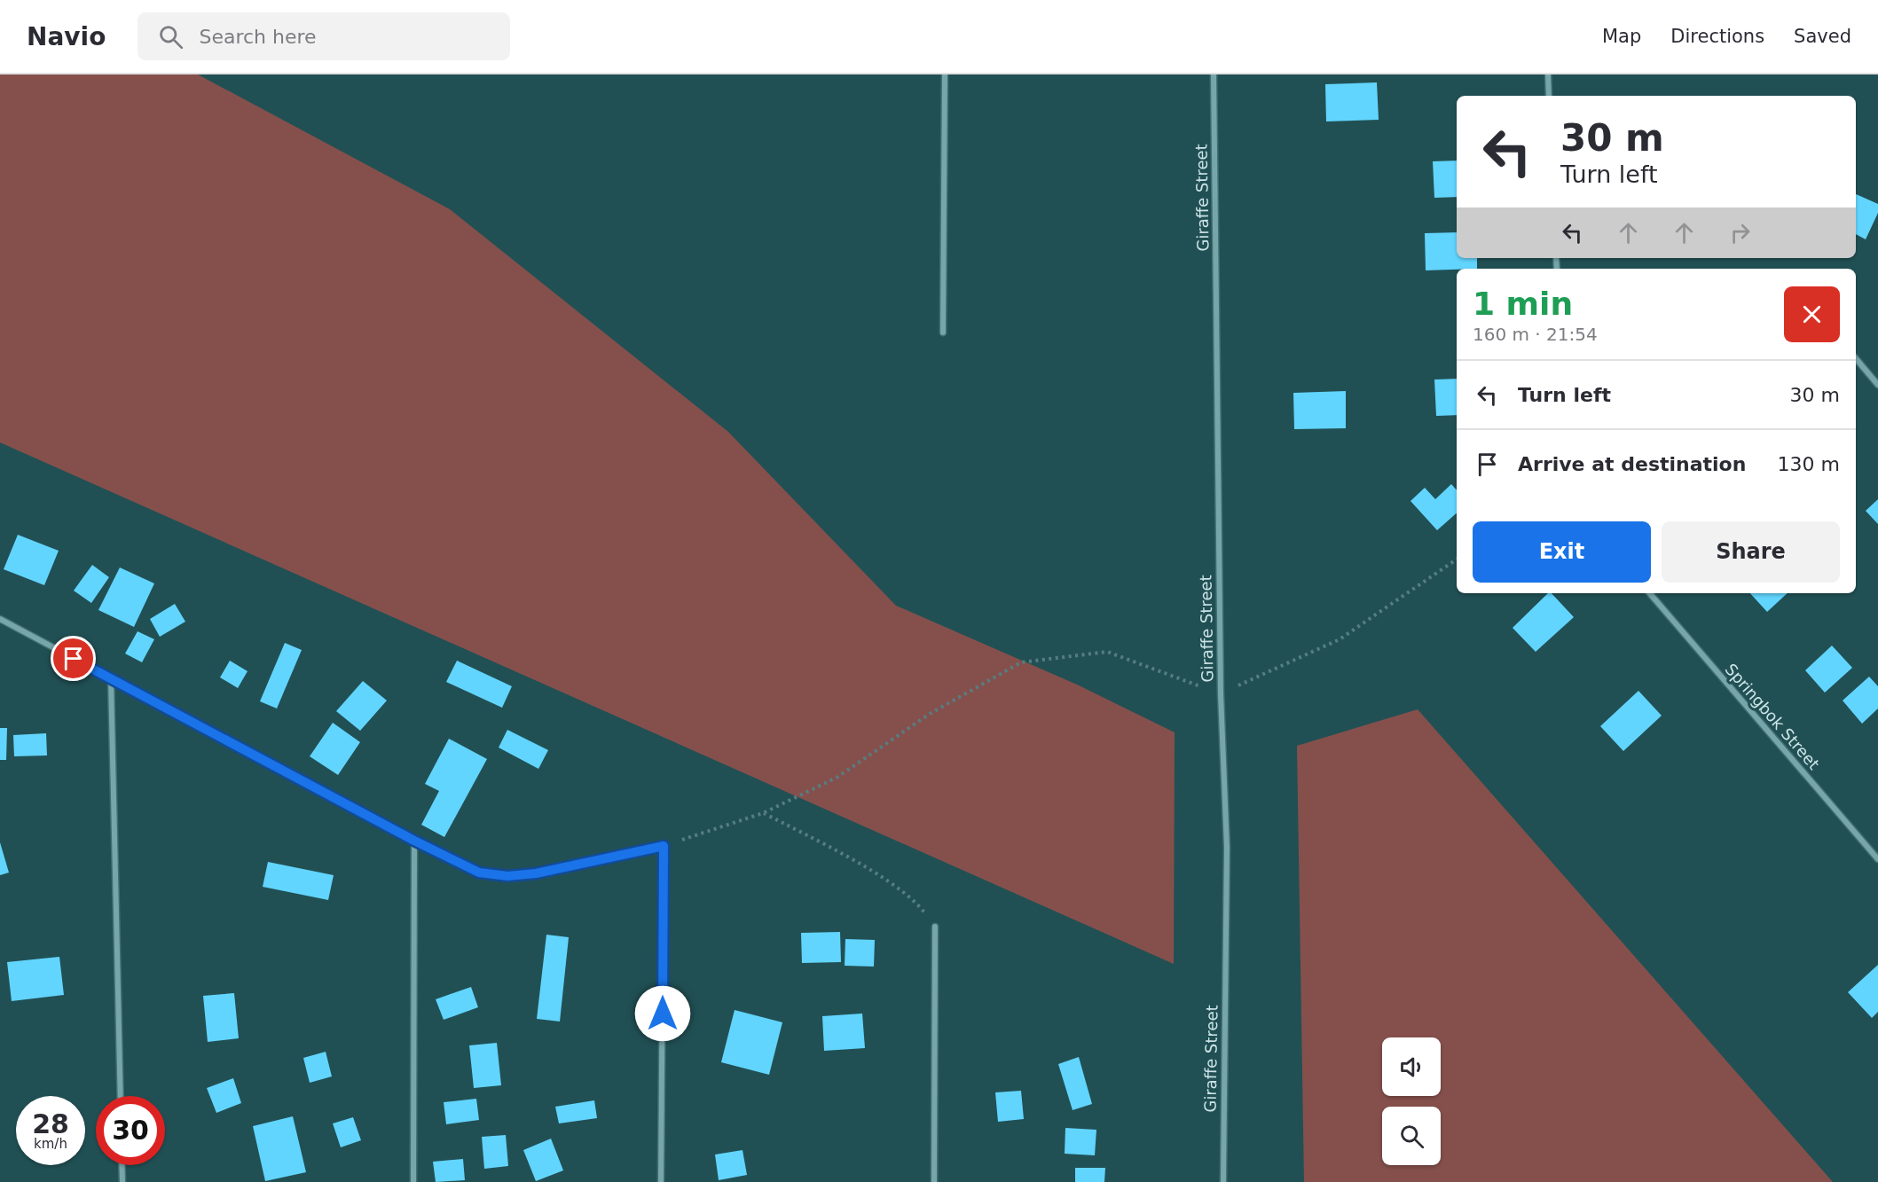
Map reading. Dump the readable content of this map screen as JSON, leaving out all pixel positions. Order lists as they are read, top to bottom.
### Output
{
  "streets": {
    "street": ["Giraffe Street", "Springbok Street"]
  },
  "page": {
    "header": "Navio",
    "search": "Search here",
    "nav": ["Map", "Directions", "Saved"],
    "turn": ["30 m", "Turn left"],
    "heading": ["1 min", "160 m · 21:54"],
    "list": [
      {
        "name": "Turn left",
        "value": "30 m"
      },
      {
        "name": "Arrive at destination",
        "value": "130 m"
      }
    ],
    "buttons": ["Exit", "Share"],
    "speed": "28 km/h",
    "limit": "30"
  }
}
